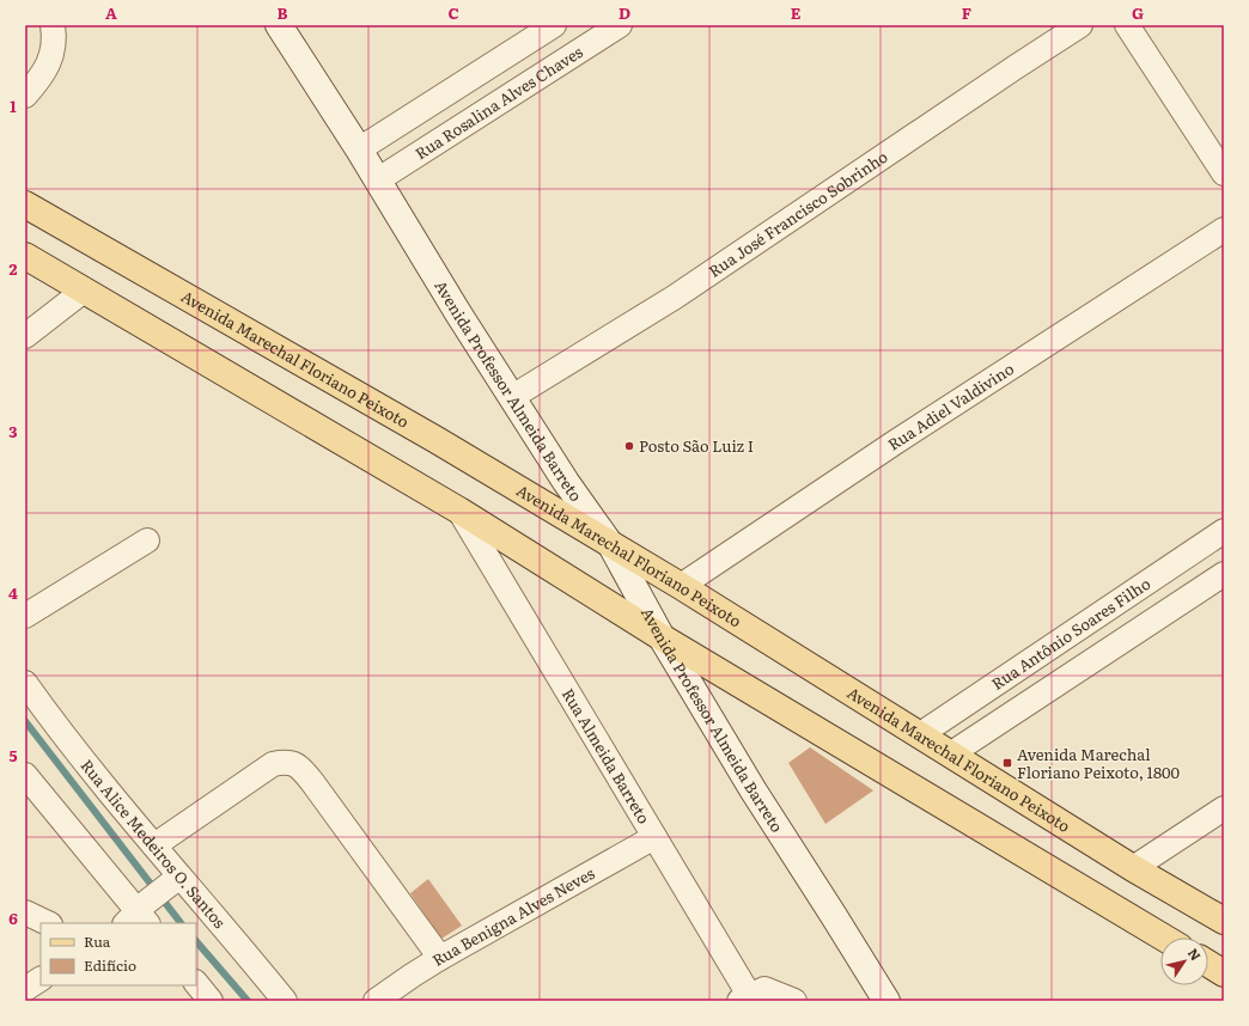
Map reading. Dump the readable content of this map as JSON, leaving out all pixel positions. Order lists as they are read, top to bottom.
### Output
{
  "streets": {
    "main road": ["Avenida Marechal Floriano Peixoto", "Avenida Professor Almeida Barreto"],
    "street": [
      "Rua Rosalina Alves Chaves",
      "Rua José Francisco Sobrinho",
      "Rua Adiel Valdivino",
      "Rua Antônio Soares Filho",
      "Rua Almeida Barreto",
      "Rua Alice Medeiros O. Santos",
      "Rua Benigna Alves Neves"
    ]
  },
  "crossings": [
    ["Rua Rosalina Alves Chaves", "Avenida Professor Almeida Barreto"],
    ["Rua José Francisco Sobrinho", "Avenida Professor Almeida Barreto"],
    ["Avenida Marechal Floriano Peixoto", "Avenida Professor Almeida Barreto"],
    ["Avenida Marechal Floriano Peixoto", "Rua Adiel Valdivino"],
    ["Avenida Marechal Floriano Peixoto", "Rua Antônio Soares Filho"],
    ["Rua Almeida Barreto", "Rua Benigna Alves Neves"]
  ],
  "places": {
    "other": ["Posto São Luiz I"],
    "transit": ["Avenida Marechal Floriano Peixoto, 1800"]
  },
  "legend": ["Rua", "Edifício"],
  "north": "top right",
  "grid": {
    "columns": [
      "A",
      "B",
      "C",
      "D",
      "E",
      "F",
      "G"
    ],
    "rows": [
      "1",
      "2",
      "3",
      "4",
      "5",
      "6"
    ]
  }
}
